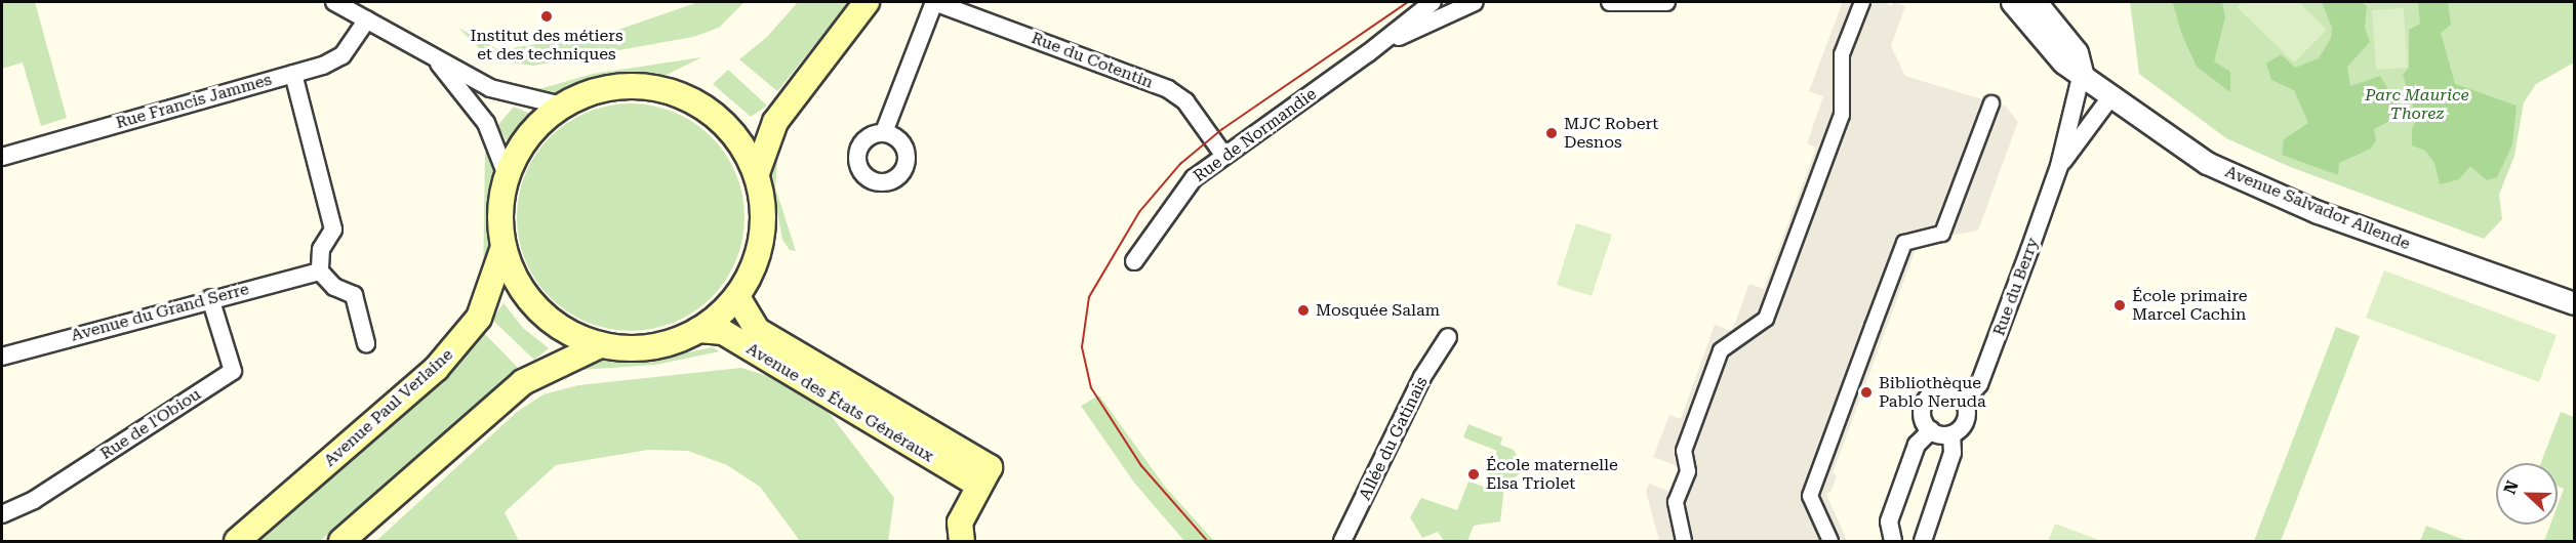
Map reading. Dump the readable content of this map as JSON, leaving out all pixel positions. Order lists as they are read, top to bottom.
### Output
{
  "streets": {
    "main road": ["Avenue des États Généraux", "Avenue Paul Verlaine"],
    "street": [
      "Rue du Cotentin",
      "Rue Francis Jammes",
      "Rue de Normandie",
      "Avenue Salvador Allende",
      "Rue du Berry",
      "Avenue du Grand Serre",
      "Rue de l'Obiou",
      "Allée du Gatinais"
    ]
  },
  "crossings": [
    ["Rue du Cotentin", "Rue de Normandie"],
    ["Avenue Salvador Allende", "Rue du Berry"],
    ["Avenue du Grand Serre", "Rue de l'Obiou"]
  ],
  "parks": ["Parc Maurice Thorez"],
  "places": [
    "Institut des métiers et des techniques",
    "MJC Robert Desnos",
    "École primaire Marcel Cachin",
    "Mosquée Salam",
    "Bibliothèque Pablo Neruda",
    "École maternelle Elsa Triolet"
  ],
  "north": "left"
}
